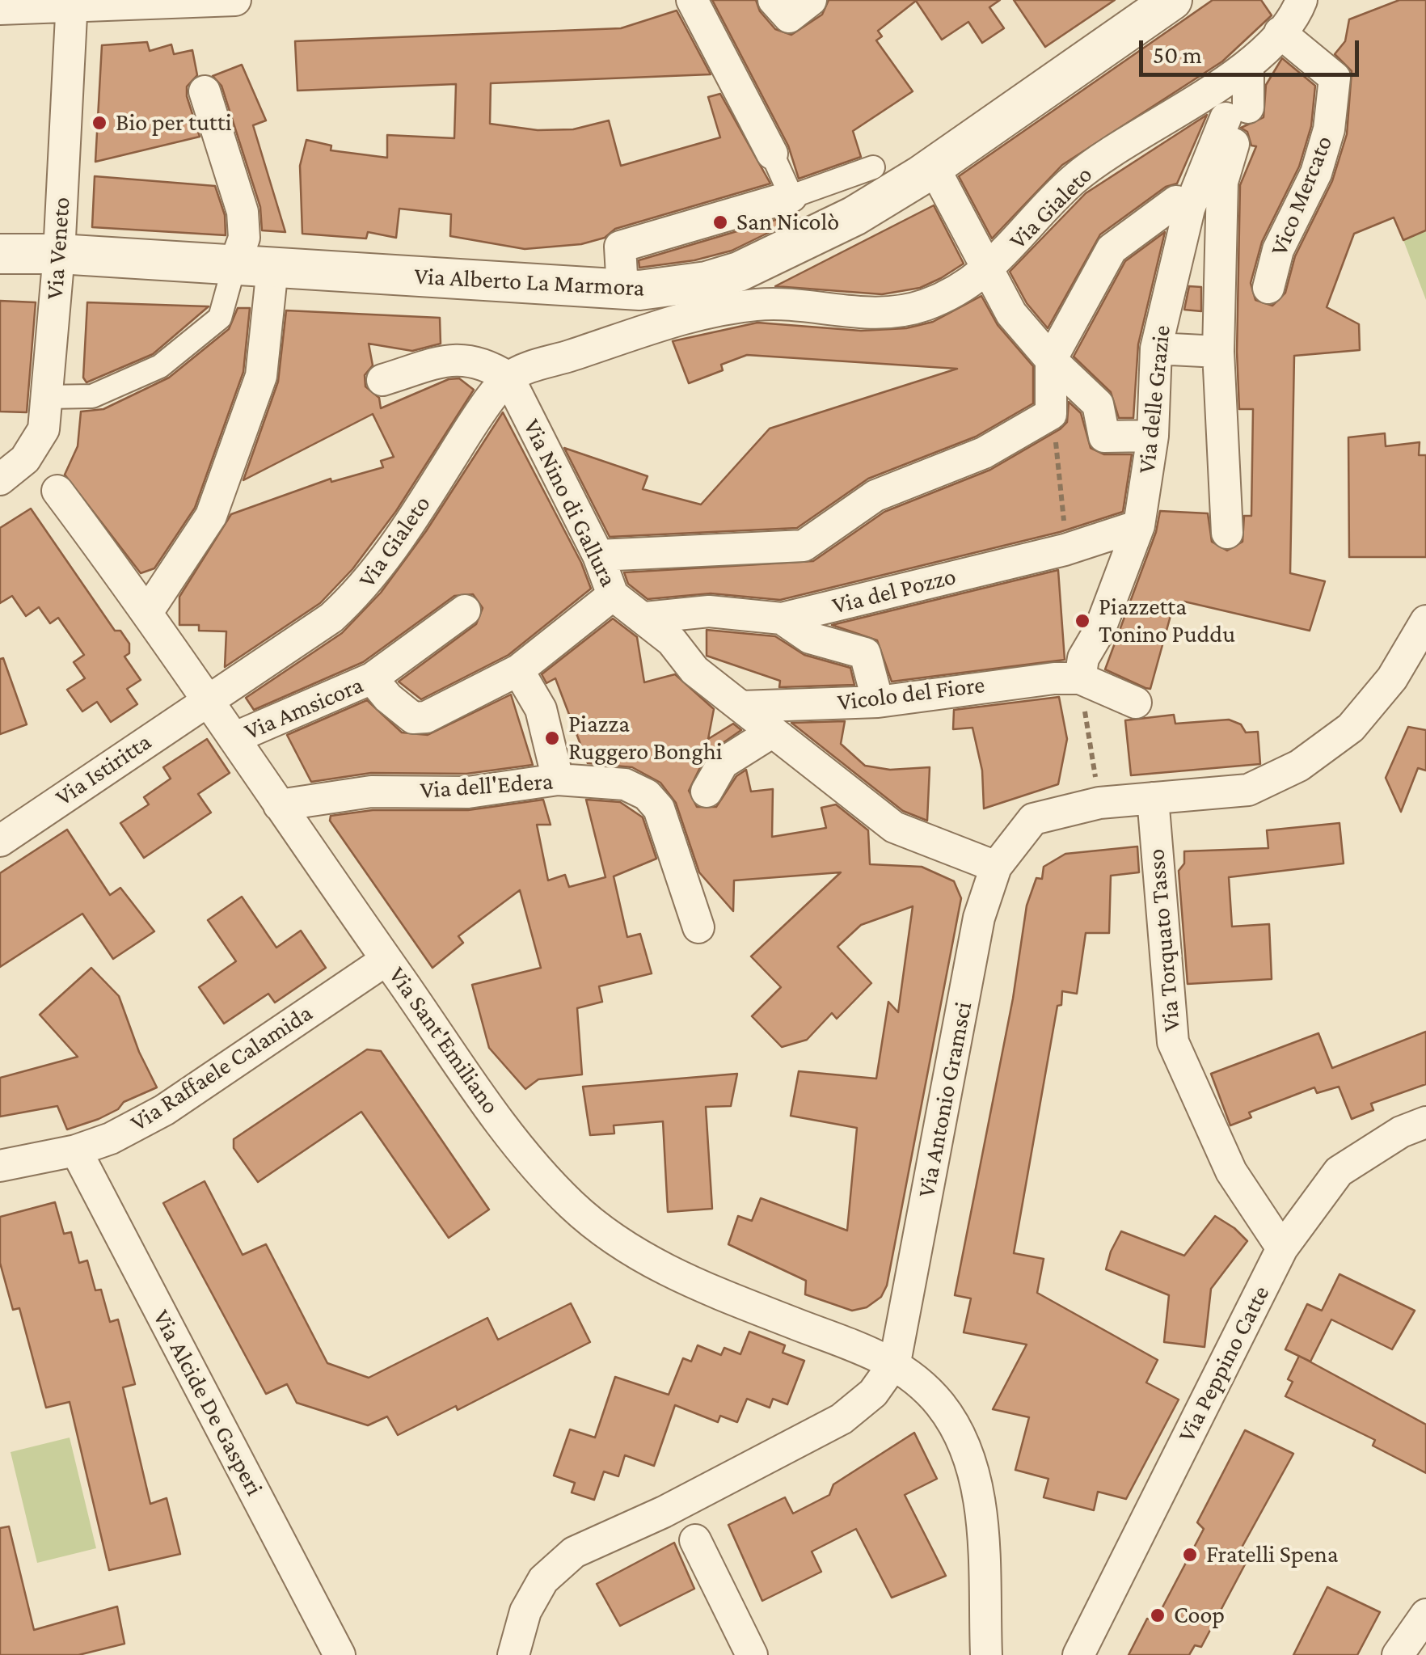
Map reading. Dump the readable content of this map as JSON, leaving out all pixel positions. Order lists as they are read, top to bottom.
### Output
{
  "streets": {
    "street": [
      "Vico Mercato",
      "Via Gialeto",
      "Via Veneto",
      "Via Alberto La Marmora",
      "Via delle Grazie",
      "Via Nino di Gallura",
      "Via del Pozzo",
      "Vicolo del Fiore",
      "Via Amsicora",
      "Via Istiritta",
      "Via dell'Edera",
      "Via Torquato Tasso",
      "Via Sant'Emiliano",
      "Via Raffaele Calamida",
      "Via Antonio Gramsci",
      "Via Peppino Catte",
      "Via Alcide De Gasperi"
    ]
  },
  "crossings": [
    ["Vico Mercato", "Via Gialeto"],
    ["Via Gialeto", "Via Alberto La Marmora"],
    ["Via Gialeto", "Via delle Grazie"],
    ["Via Gialeto", "Via Nino di Gallura"],
    ["Via Gialeto", "Via Istiritta"],
    ["Via Gialeto", "Via Sant'Emiliano"],
    ["Via Veneto", "Via Alberto La Marmora"],
    ["Via delle Grazie", "Via del Pozzo"],
    ["Via delle Grazie", "Vicolo del Fiore"],
    ["Via Nino di Gallura", "Via del Pozzo"],
    ["Via Nino di Gallura", "Vicolo del Fiore"],
    ["Via Nino di Gallura", "Via Amsicora"],
    ["Via Nino di Gallura", "Via Antonio Gramsci"],
    ["Via Amsicora", "Via Sant'Emiliano"],
    ["Via Istiritta", "Via Sant'Emiliano"],
    ["Via dell'Edera", "Via Sant'Emiliano"],
    ["Via Torquato Tasso", "Via Antonio Gramsci"],
    ["Via Torquato Tasso", "Via Peppino Catte"],
    ["Via Sant'Emiliano", "Via Raffaele Calamida"],
    ["Via Sant'Emiliano", "Via Antonio Gramsci"],
    ["Via Raffaele Calamida", "Via Alcide De Gasperi"]
  ],
  "places": [
    "Bio per tutti",
    "San Nicolò",
    "Piazzetta Tonino Puddu",
    "Piazza Ruggero Bonghi",
    "Fratelli Spena",
    "Coop"
  ],
  "scale_bar": "50 m"
}
